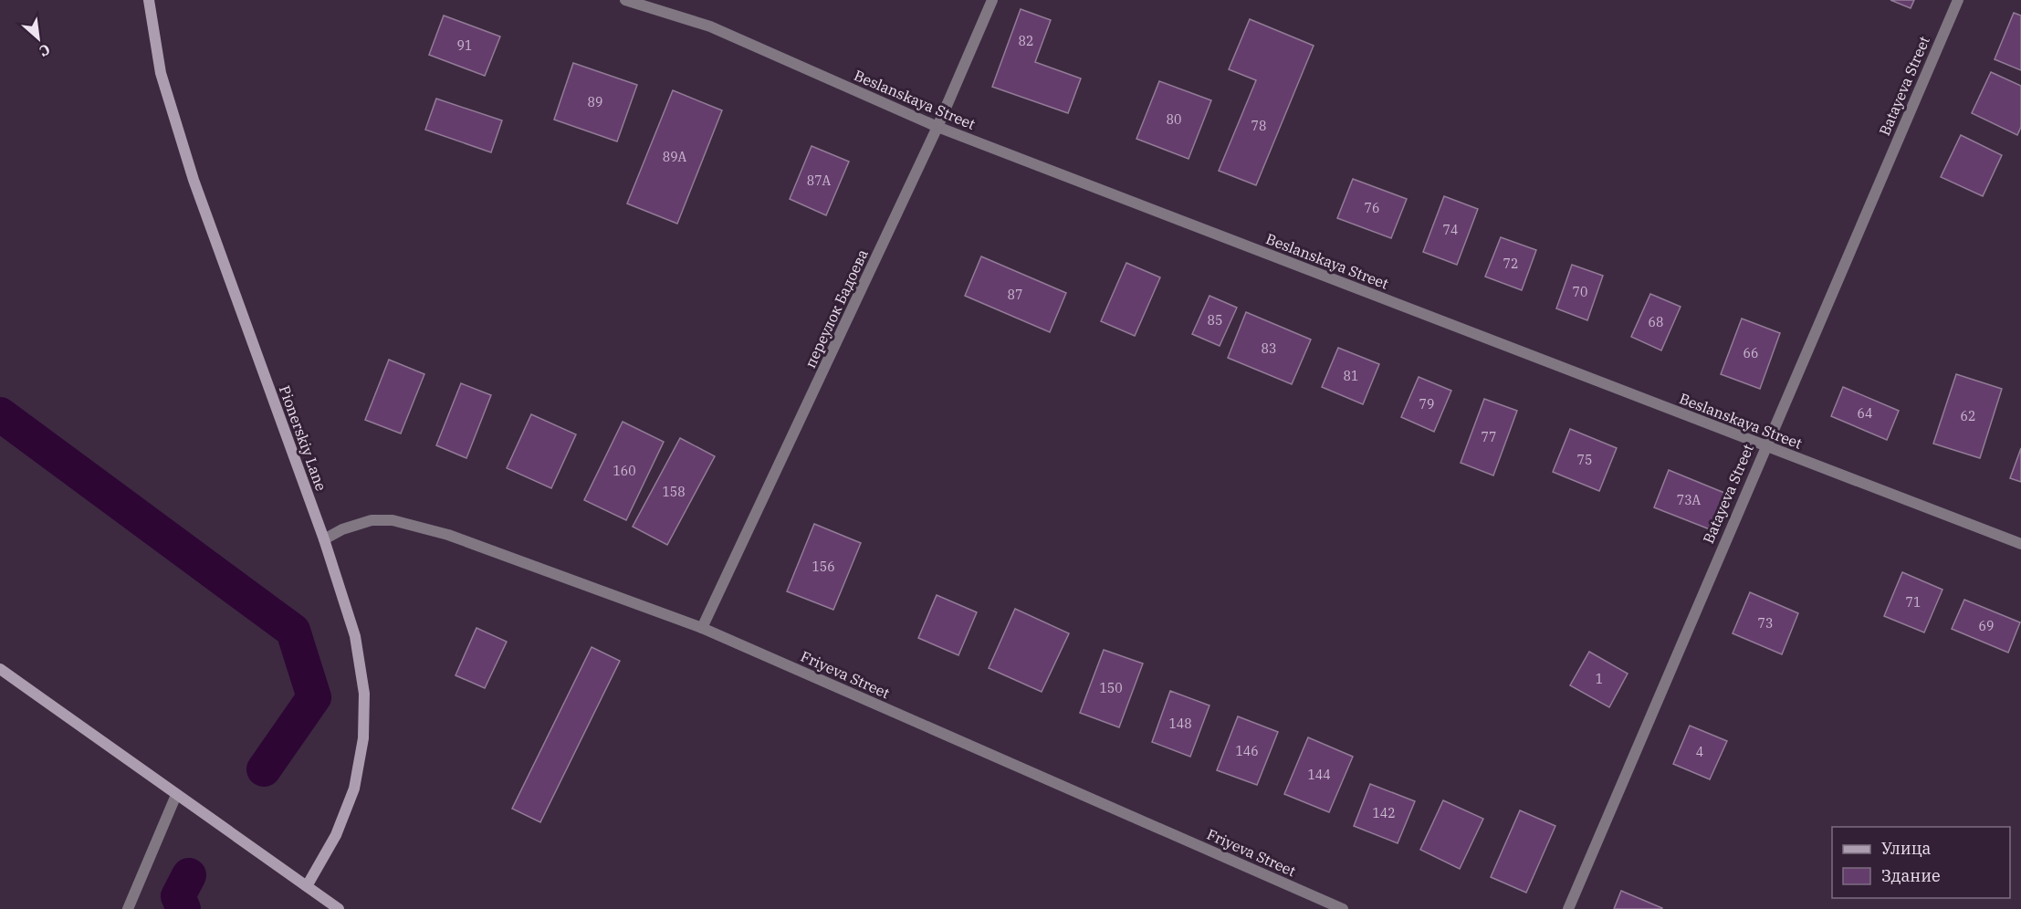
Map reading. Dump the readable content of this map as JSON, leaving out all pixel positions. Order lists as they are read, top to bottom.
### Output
{
  "streets": {
    "street": [
      "Batayeva Street",
      "Beslanskaya Street",
      "переулок Бадоева",
      "Pionerskiy Lane",
      "Friyeva Street"
    ]
  },
  "crossings": [
    ["Batayeva Street", "Beslanskaya Street"],
    ["Beslanskaya Street", "переулок Бадоева"],
    ["переулок Бадоева", "Friyeva Street"],
    ["Pionerskiy Lane", "Friyeva Street"]
  ],
  "house_numbers": [
    "82",
    "91",
    "89",
    "80",
    "78",
    "89А",
    "87А",
    "76",
    "74",
    "72",
    "70",
    "87",
    "85",
    "68",
    "83",
    "66",
    "81",
    "79",
    "64",
    "62",
    "77",
    "75",
    "160",
    "158",
    "73А",
    "156",
    "71",
    "73",
    "69",
    "1",
    "150",
    "148",
    "146",
    "4",
    "144",
    "142"
  ],
  "legend": ["Улица", "Здание"],
  "north": "bottom right"
}
